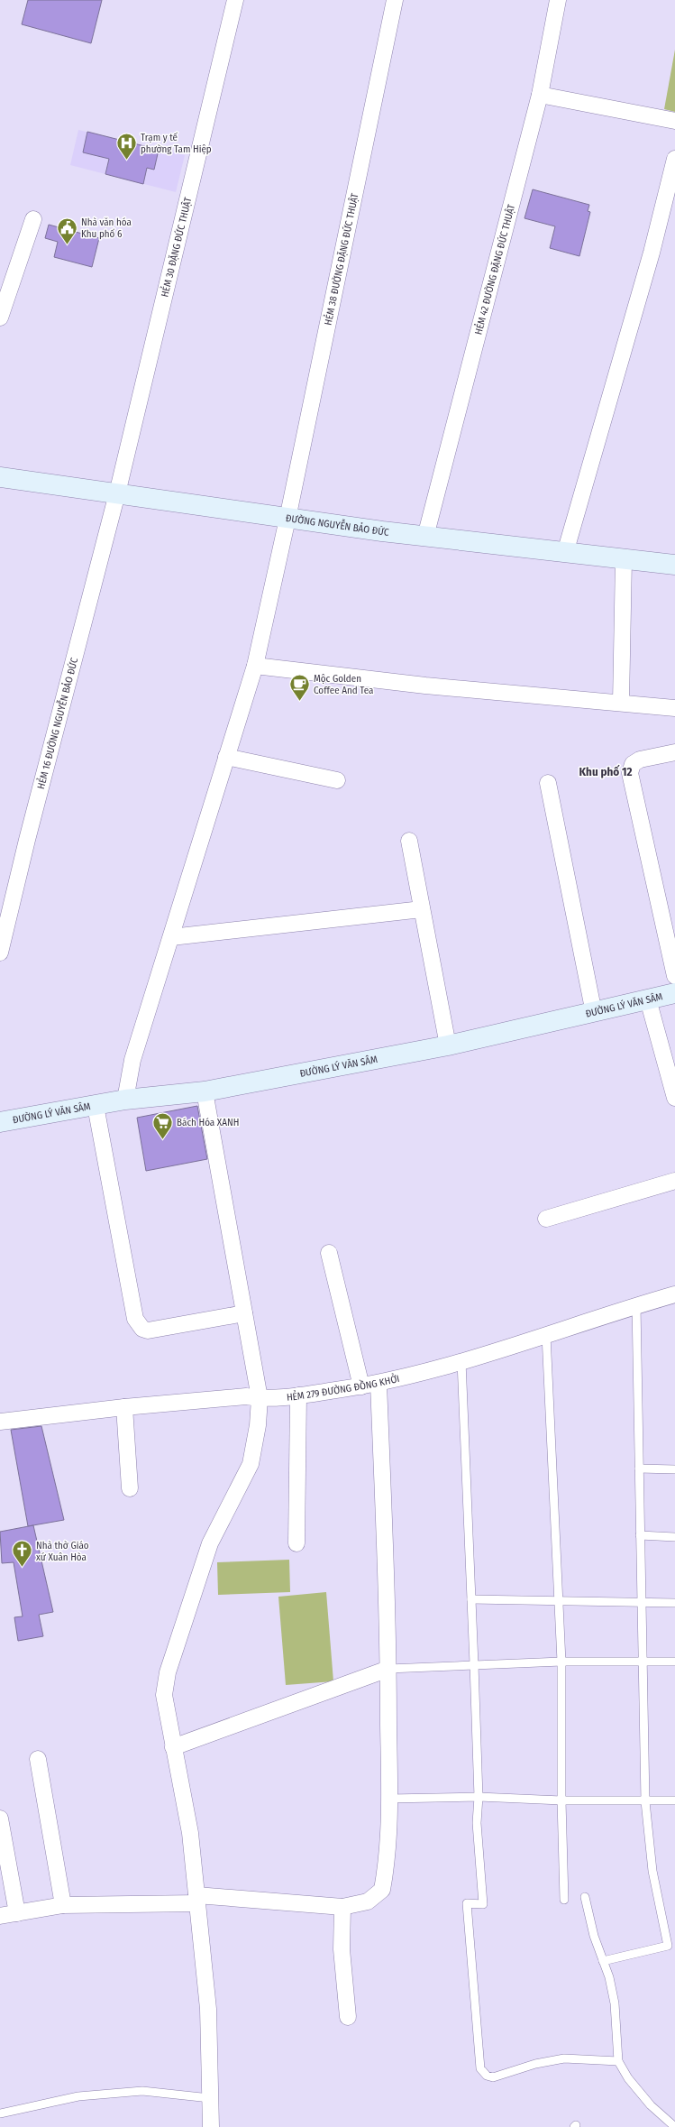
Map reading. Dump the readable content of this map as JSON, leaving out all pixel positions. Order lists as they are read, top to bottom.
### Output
{
  "streets": {
    "street": [
      "HẺM 30 ĐẶNG ĐỨC THUẬT",
      "HẺM 38 ĐƯỜNG ĐẶNG ĐỨC THUẬT",
      "HẺM 42 ĐƯỜNG ĐẶNG ĐỨC THUẬT",
      "ĐƯỜNG NGUYỄN BẢO ĐỨC",
      "HẺM 16 ĐƯỜNG NGUYỄN BẢO ĐỨC",
      "ĐƯỜNG LÝ VĂN SÂM",
      "HẺM 279 ĐƯỜNG ĐỒNG KHỞI"
    ]
  },
  "crossings": [
    ["HẺM 30 ĐẶNG ĐỨC THUẬT", "ĐƯỜNG NGUYỄN BẢO ĐỨC"],
    ["HẺM 30 ĐẶNG ĐỨC THUẬT", "HẺM 16 ĐƯỜNG NGUYỄN BẢO ĐỨC"],
    ["HẺM 38 ĐƯỜNG ĐẶNG ĐỨC THUẬT", "ĐƯỜNG NGUYỄN BẢO ĐỨC"],
    ["HẺM 38 ĐƯỜNG ĐẶNG ĐỨC THUẬT", "ĐƯỜNG LÝ VĂN SÂM"],
    ["HẺM 42 ĐƯỜNG ĐẶNG ĐỨC THUẬT", "ĐƯỜNG NGUYỄN BẢO ĐỨC"],
    ["ĐƯỜNG NGUYỄN BẢO ĐỨC", "HẺM 16 ĐƯỜNG NGUYỄN BẢO ĐỨC"]
  ],
  "districts": ["Khu phố 12"],
  "places": {
    "hospital": ["Trạm y tế phường Tam Hiệp"],
    "public building": ["Nhà văn hóa Khu phố 6"],
    "cafe": ["Mộc Golden Coffee And Tea"],
    "supermarket": ["Bách Hóa XANH"],
    "church": ["Nhà thờ Giáo xứ Xuân Hòa"]
  }
}
